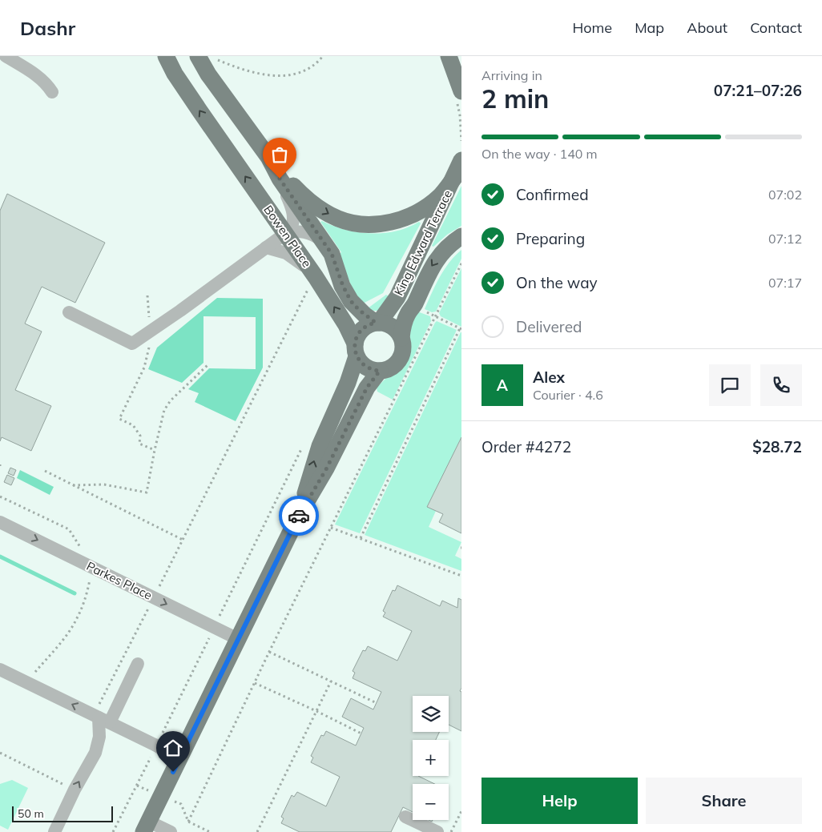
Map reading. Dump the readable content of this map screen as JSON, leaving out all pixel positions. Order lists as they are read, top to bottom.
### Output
{
  "streets": {
    "main road": ["Bowen Place", "King Edward Terrace"],
    "street": ["Parkes Place"]
  },
  "crossings": [
    ["Bowen Place", "King Edward Terrace"],
    ["King Edward Terrace", "Parkes Place"]
  ],
  "one_way": ["Parkes Place"],
  "scale_bar": "50 m",
  "page": {
    "header": "Dashr",
    "nav": [
      "Home",
      "Map",
      "About",
      "Contact"
    ],
    "heading": ["2 min", "Arriving in", "07:21–07:26"],
    "panel": [
      "Alex",
      "Courier · 4.6",
      "Order #4272",
      "$28.72"
    ],
    "bar": "On the way · 140 m",
    "list": [
      ["Confirmed", "07:02"],
      ["Preparing", "07:12"],
      ["On the way", "07:17"],
      "Delivered"
    ],
    "round": "A",
    "map_buttons": ["+", "−"],
    "buttons": ["Help", "Share"],
    "scale": "50 m"
  }
}
